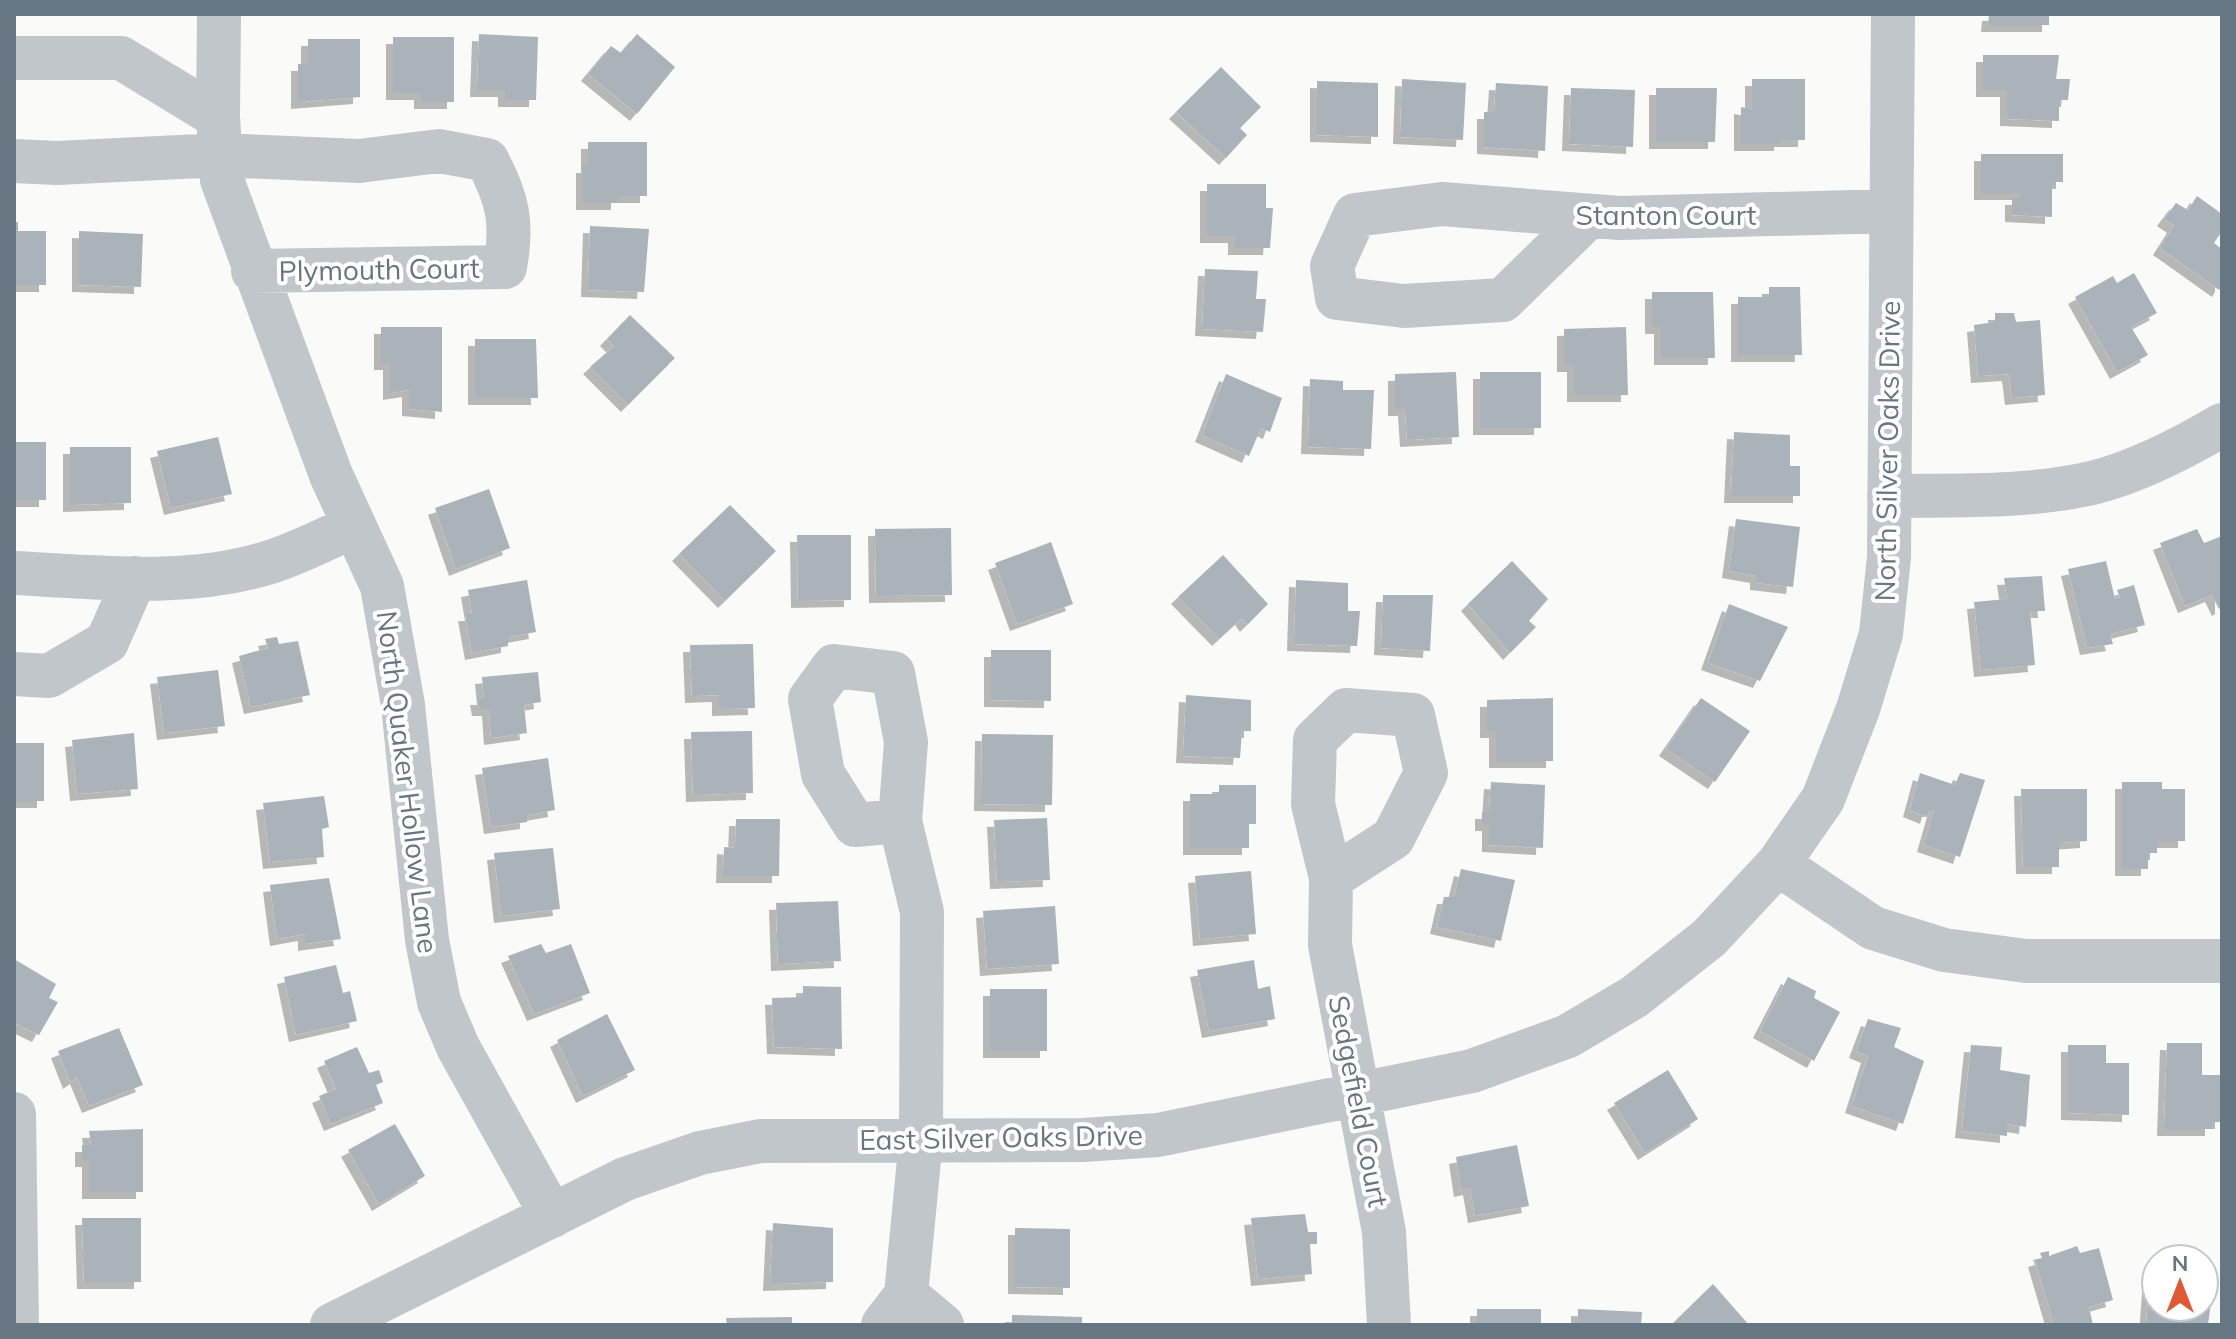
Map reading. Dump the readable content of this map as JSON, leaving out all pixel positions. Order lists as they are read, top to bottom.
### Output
{
  "streets": {
    "street": [
      "Stanton Court",
      "Plymouth Court",
      "North Silver Oaks Drive",
      "North Quaker Hollow Lane",
      "Sedgefield Court",
      "East Silver Oaks Drive"
    ]
  },
  "crossings": [
    ["Stanton Court", "North Silver Oaks Drive"],
    ["Plymouth Court", "North Quaker Hollow Lane"],
    ["North Silver Oaks Drive", "East Silver Oaks Drive"],
    ["North Quaker Hollow Lane", "East Silver Oaks Drive"],
    ["Sedgefield Court", "East Silver Oaks Drive"]
  ],
  "north": "top"
}
